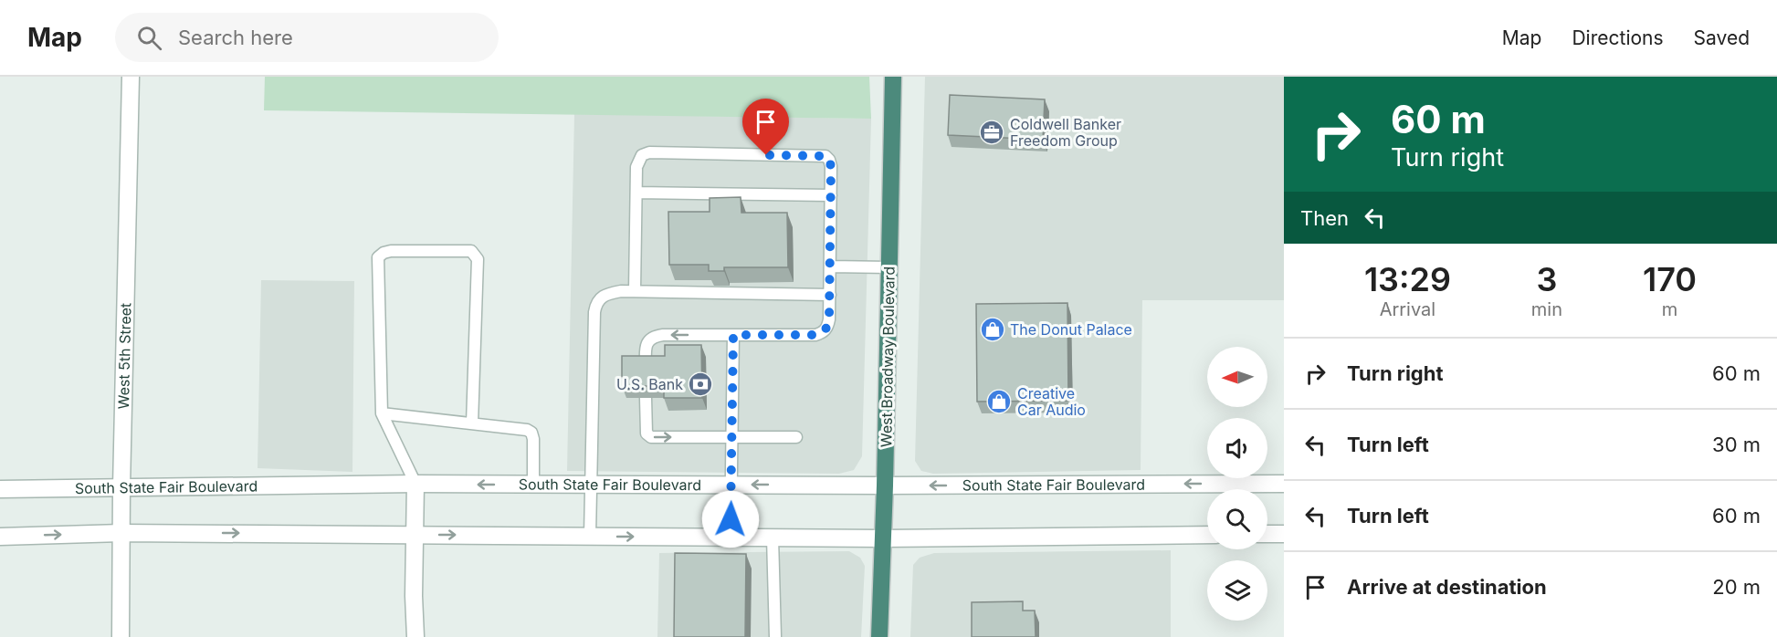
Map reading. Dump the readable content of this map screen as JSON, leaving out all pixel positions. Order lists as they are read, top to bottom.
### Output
{
  "streets": {
    "highway": ["West Broadway Boulevard"],
    "street": ["West 5th Street", "South State Fair Boulevard"]
  },
  "crossings": [
    ["West 5th Street", "South State Fair Boulevard"],
    ["West Broadway Boulevard", "South State Fair Boulevard"]
  ],
  "places": {
    "office": ["Coldwell Banker Freedom Group"],
    "shop": ["The Donut Palace", "Creative Car Audio"],
    "bank": ["U.S. Bank"]
  },
  "north": "left",
  "page": {
    "header": "Map",
    "search": "Search here",
    "nav": ["Map", "Directions", "Saved"],
    "turn": ["60 m", "Turn right"],
    "then": "Then",
    "eta": [
      "13:29",
      "Arrival",
      "3",
      "min",
      "170",
      "m"
    ],
    "list": [
      {
        "name": "Turn right",
        "value": "60 m"
      },
      {
        "name": "Turn left",
        "value": "30 m"
      },
      {
        "name": "Turn left",
        "value": "60 m"
      },
      {
        "name": "Arrive at destination",
        "value": "20 m"
      }
    ]
  }
}
